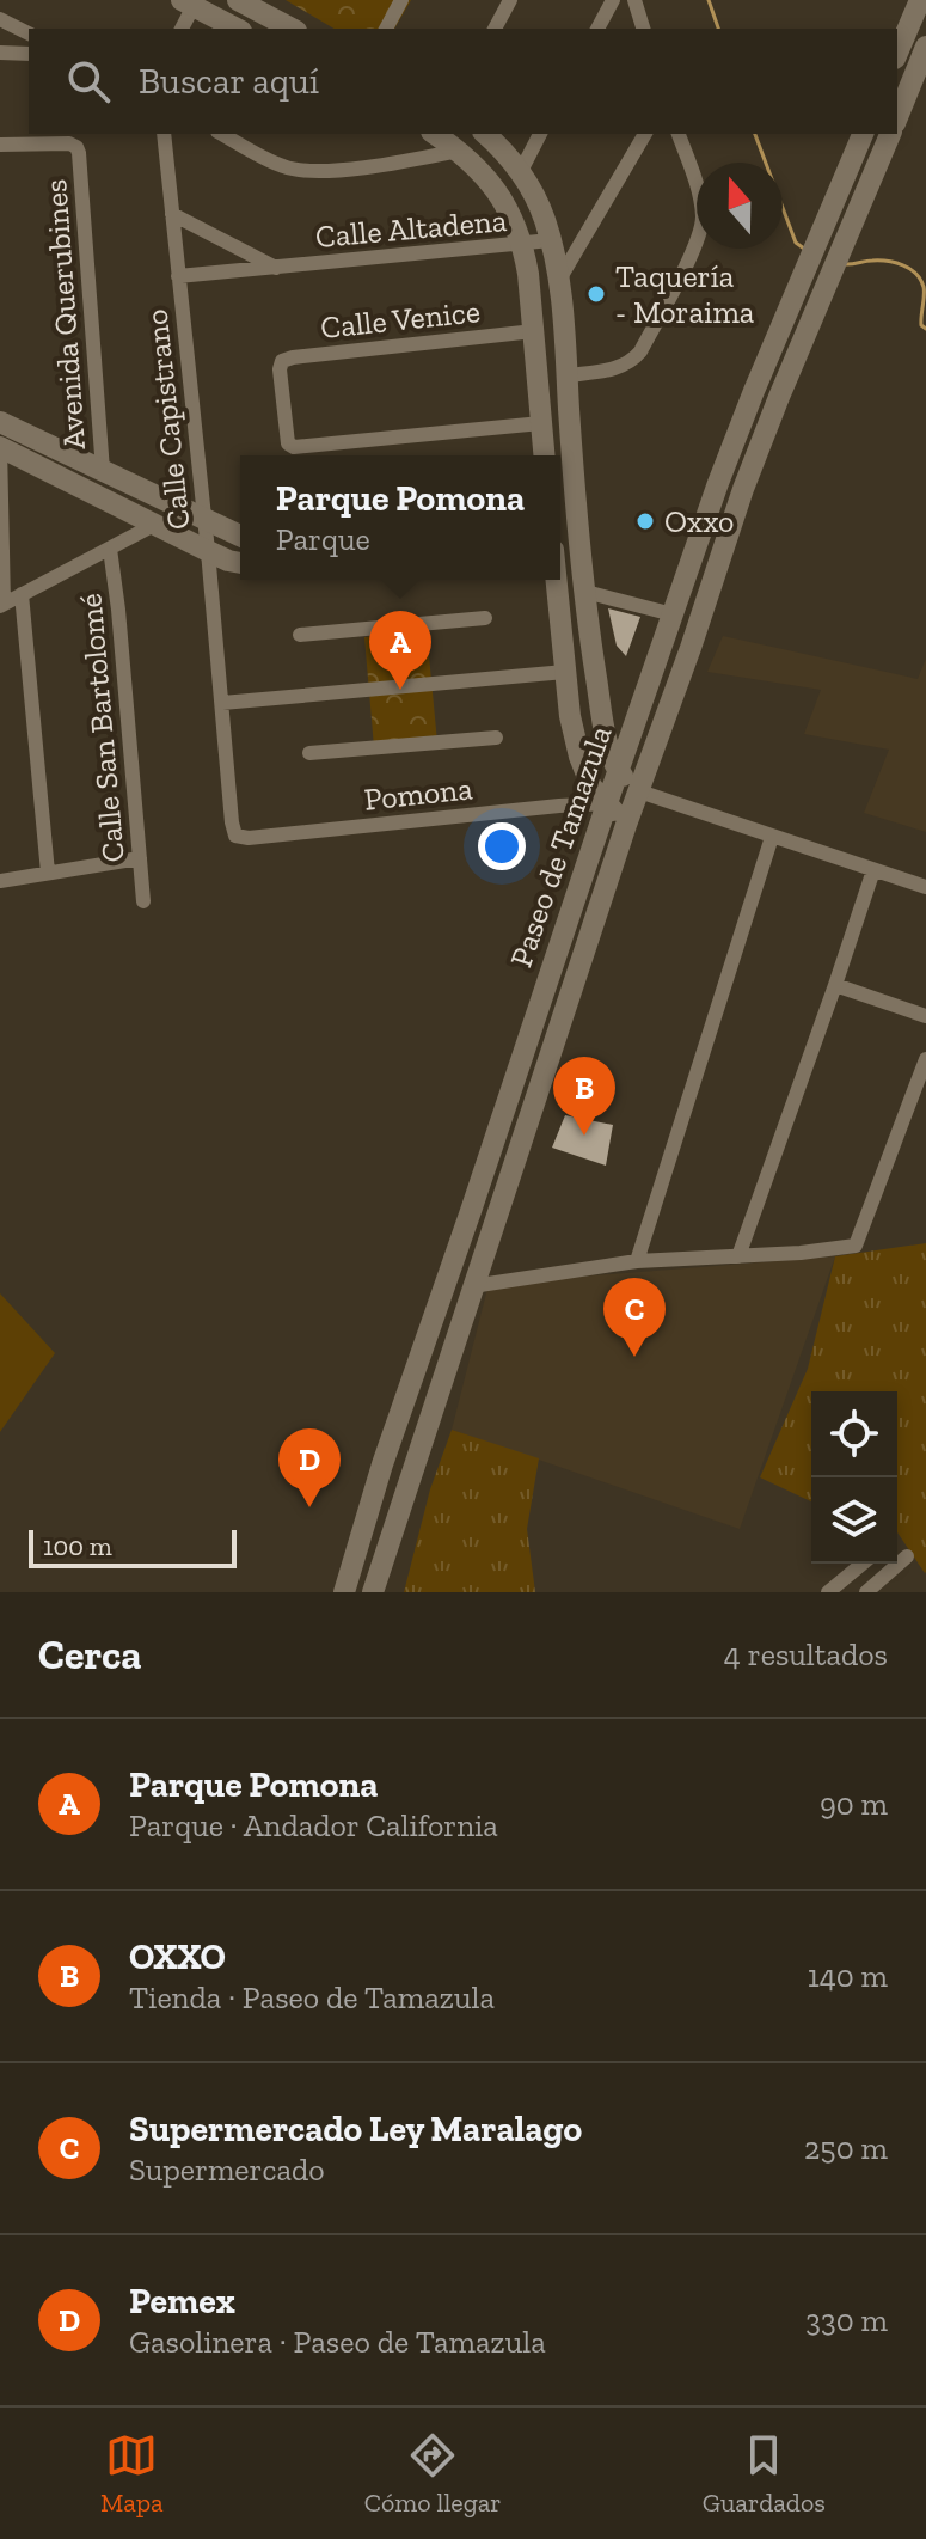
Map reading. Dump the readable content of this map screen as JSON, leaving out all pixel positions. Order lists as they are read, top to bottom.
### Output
{
  "streets": {
    "main road": ["Paseo de Tamazula"],
    "street": [
      "Calle Altadena",
      "Avenida Querubines",
      "Calle Venice",
      "Calle Capistrano",
      "Calle San Bartolomé",
      "Pomona"
    ]
  },
  "crossings": [
    ["Calle Altadena", "Calle Capistrano"],
    ["Calle Capistrano", "Pomona"],
    ["Pomona", "Paseo de Tamazula"]
  ],
  "places": ["Taquería - Moraima", "Oxxo"],
  "scale_bar": "100 m",
  "north": "top",
  "page": {
    "search": "Buscar aquí",
    "popup": ["Parque Pomona", "Parque"],
    "pins": [
      "A",
      "B",
      "C",
      "D"
    ],
    "scale": "100 m",
    "heading": ["Cerca", "4 resultados"],
    "list": [
      {
        "mark": "A",
        "name": "Parque Pomona",
        "note": "Parque · Andador California",
        "value": "90 m"
      },
      {
        "mark": "B",
        "name": "OXXO",
        "note": "Tienda · Paseo de Tamazula",
        "value": "140 m"
      },
      {
        "mark": "C",
        "name": "Supermercado Ley Maralago",
        "note": "Supermercado",
        "value": "250 m"
      },
      {
        "mark": "D",
        "name": "Pemex",
        "note": "Gasolinera · Paseo de Tamazula",
        "value": "330 m"
      }
    ],
    "nav": ["Mapa", "Cómo llegar", "Guardados"]
  }
}
